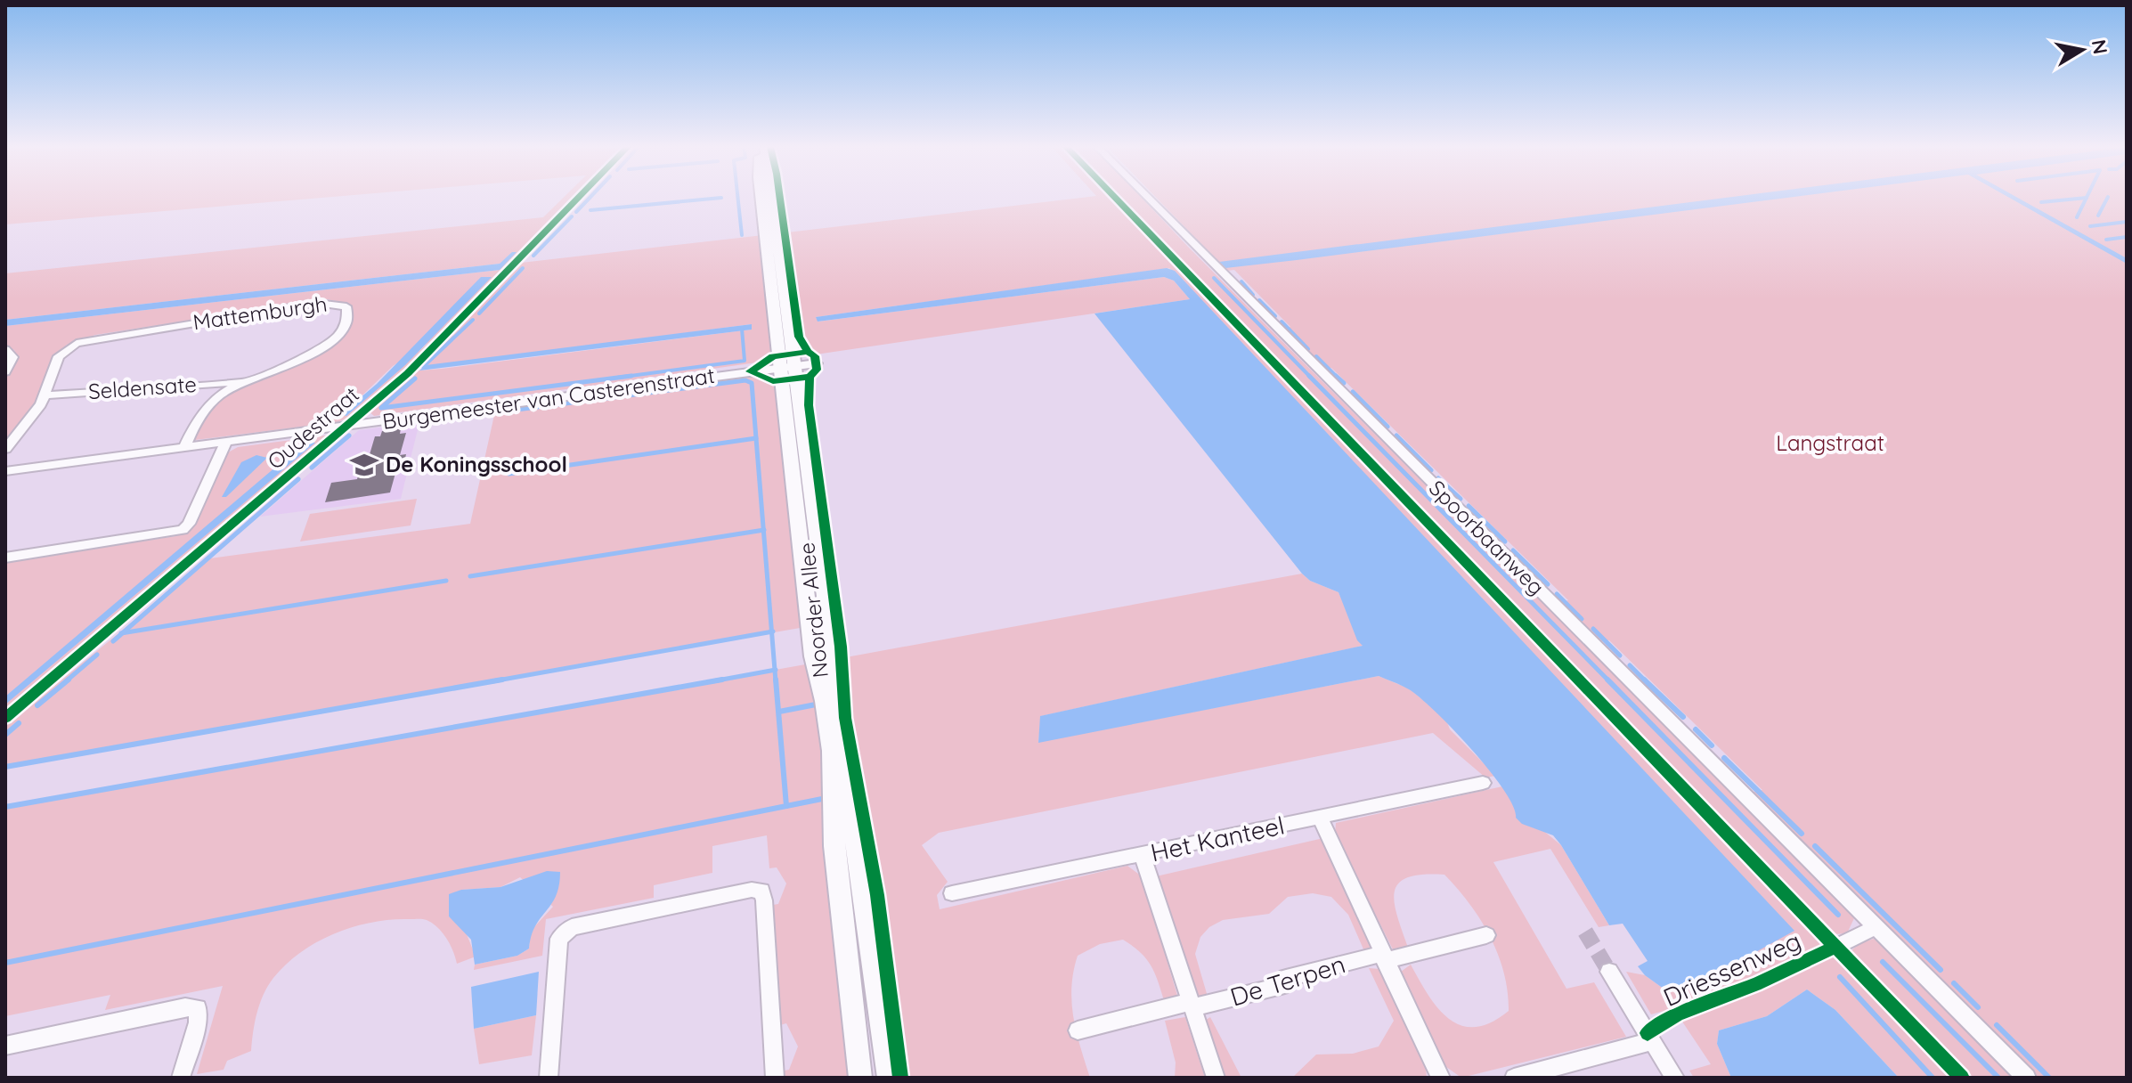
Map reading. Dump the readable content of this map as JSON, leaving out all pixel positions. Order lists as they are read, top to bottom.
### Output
{
  "streets": {
    "street": [
      "Mattemburgh",
      "Seldensate",
      "Burgemeester van Casterenstraat",
      "Spoorbaanweg",
      "Noorder Allee",
      "Het Kanteel",
      "De Terpen"
    ],
    "cycle path": ["Oudestraat", "Driessenweg"]
  },
  "crossings": [
    ["Mattemburgh", "Seldensate"],
    ["Mattemburgh", "Burgemeester van Casterenstraat"],
    ["Burgemeester van Casterenstraat", "Noorder Allee"]
  ],
  "parks": ["Langstraat"],
  "places": {
    "school or university": ["De Koningsschool"]
  },
  "north": "right"
}
